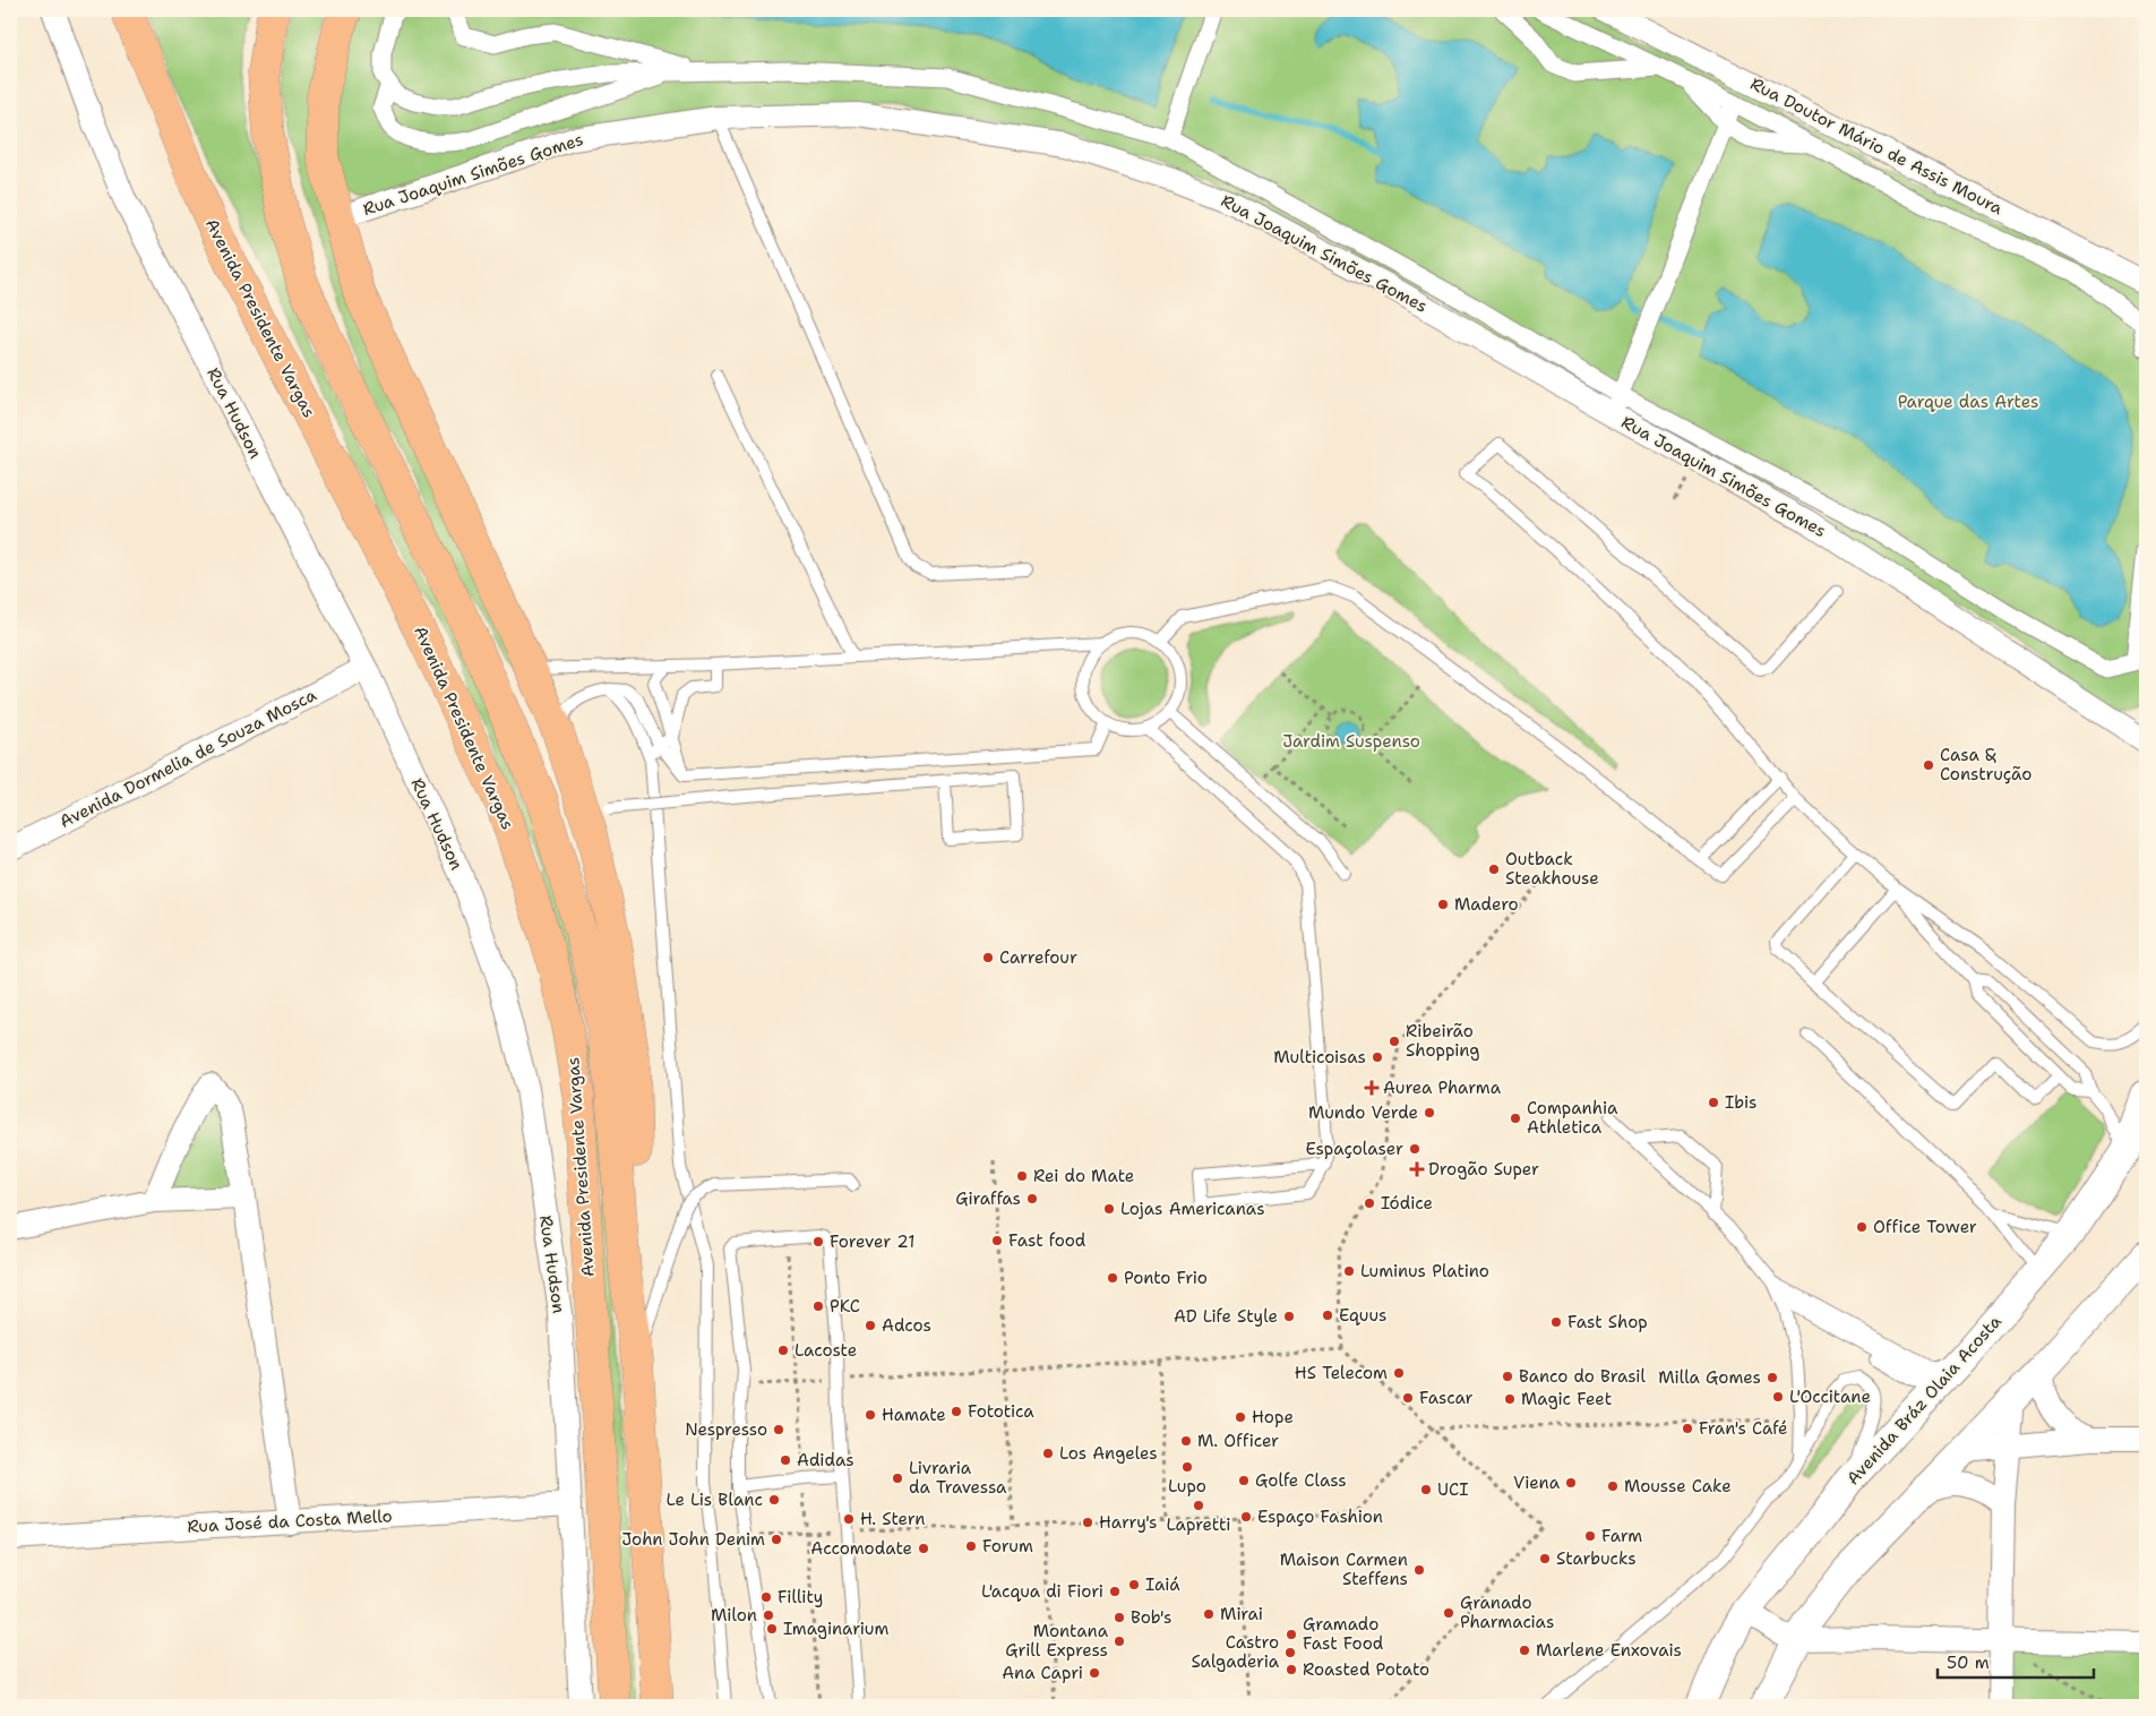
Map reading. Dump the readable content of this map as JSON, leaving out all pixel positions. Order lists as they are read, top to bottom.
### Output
{
  "streets": {
    "main road": ["Avenida Presidente Vargas"],
    "street": [
      "Rua Doutor Mário de Assis Moura",
      "Rua Joaquim Simões Gomes",
      "Rua Hudson",
      "Avenida Dormelia de Souza Mosca",
      "Avenida Bráz Olaia Acosta",
      "Rua José da Costa Mello"
    ]
  },
  "crossings": [
    ["Rua Hudson", "Avenida Dormelia de Souza Mosca"],
    ["Rua Hudson", "Rua José da Costa Mello"]
  ],
  "parks": ["Parque das Artes", "Jardim Suspenso"],
  "places": {
    "other": [
      "Casa & Construção",
      "Outback Steakhouse",
      "Madero",
      "Carrefour",
      "Ribeirão Shopping",
      "Multicoisas",
      "Ibis",
      "Mundo Verde",
      "Companhia Athletica",
      "Espaçolaser",
      "Rei do Mate",
      "Giraffas",
      "Iódice",
      "Lojas Americanas",
      "Office Tower",
      "Fast food",
      "Forever 21",
      "Luminus Platino",
      "Ponto Frio",
      "PKC",
      "Equus",
      "AD Life Style",
      "Fast Shop",
      "Adcos",
      "Lacoste",
      "HS Telecom",
      "Banco do Brasil",
      "Milla Gomes",
      "L'Occitane",
      "Fascar",
      "Magic Feet",
      "Fototica",
      "Hamate",
      "Hope",
      "Fran's Café",
      "Nespresso",
      "M. Officer",
      "Los Angeles",
      "Adidas",
      "Lupo",
      "Livraria da Travessa",
      "Golfe Class",
      "Viena",
      "Mousse Cake",
      "UCI",
      "Le Lis Blanc",
      "Lapretti",
      "Espaço Fashion",
      "H. Stern",
      "Harry's",
      "Farm",
      "John John Denim",
      "Forum",
      "Accomodate",
      "Starbucks",
      "Maison Carmen Steffens",
      "Iaiá",
      "L'acqua di Fiori",
      "Fillity",
      "Granado Pharmacias",
      "Mirai",
      "Milon",
      "Bob's",
      "Imaginarium",
      "Gramado Fast Food",
      "Montana Grill Express",
      "Marlene Enxovais",
      "Castro Salgaderia",
      "Roasted Potato",
      "Ana Capri"
    ],
    "health": ["Aurea Pharma", "Drogão Super"]
  },
  "scale_bar": "50 m"
}
